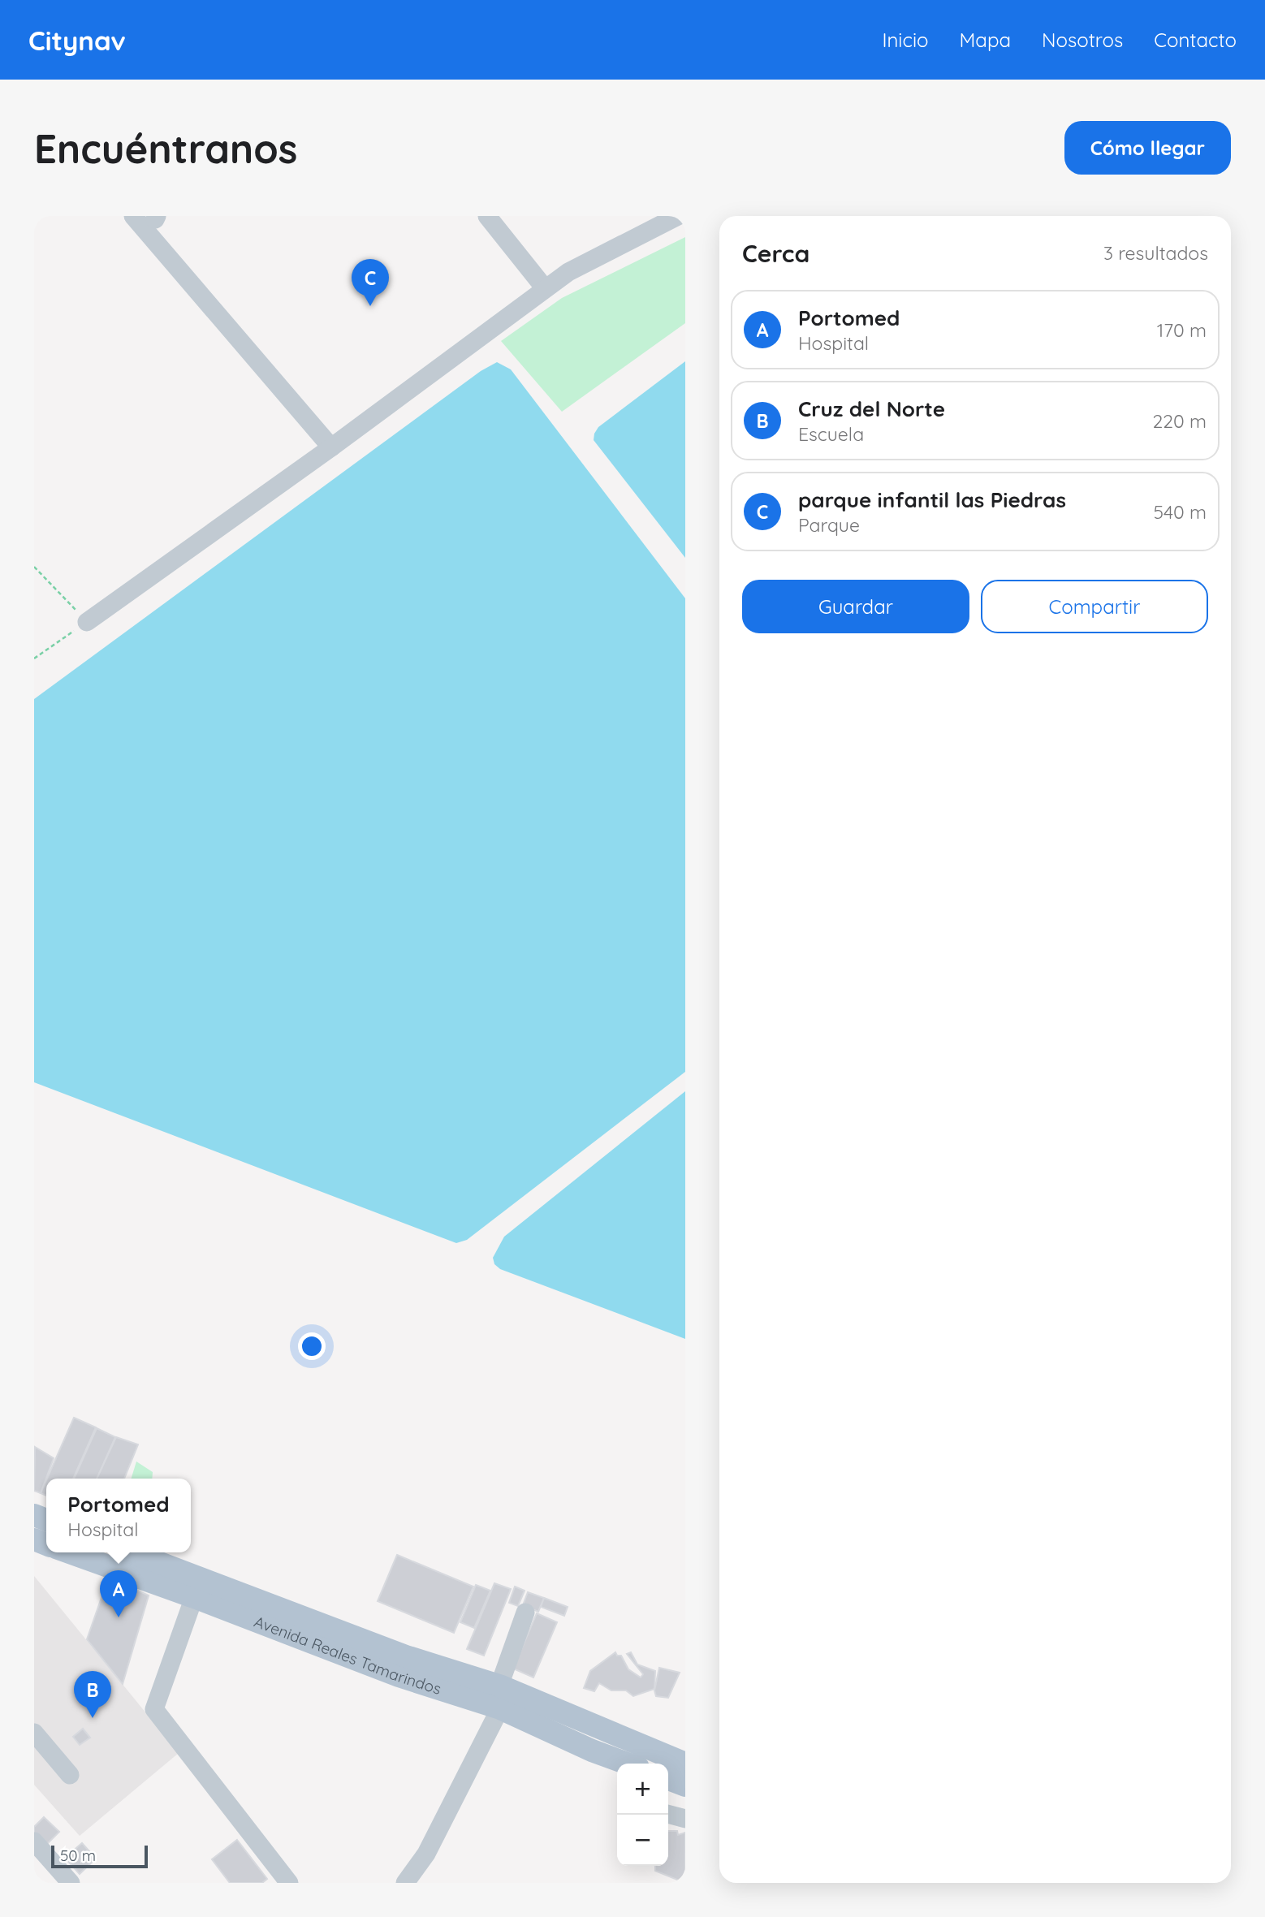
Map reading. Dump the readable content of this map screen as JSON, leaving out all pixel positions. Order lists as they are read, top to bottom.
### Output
{
  "streets": {
    "main road": ["Avenida Reales Tamarindos"]
  },
  "scale_bar": "50 m",
  "page": {
    "header": "Citynav",
    "nav": [
      "Inicio",
      "Mapa",
      "Nosotros",
      "Contacto"
    ],
    "buttons": [
      "Cómo llegar",
      ["Guardar", "Compartir"]
    ],
    "title": "Encuéntranos",
    "heading": ["Cerca", "3 resultados"],
    "pins": ["C", "A", "B"],
    "list": [
      {
        "mark": "A",
        "name": "Portomed",
        "note": "Hospital",
        "value": "170 m"
      },
      {
        "mark": "B",
        "name": "Cruz del Norte",
        "note": "Escuela",
        "value": "220 m"
      },
      {
        "mark": "C",
        "name": "parque infantil las Piedras",
        "note": "Parque",
        "value": "540 m"
      }
    ],
    "popup": ["Portomed", "Hospital"],
    "map_buttons": ["+", "−"],
    "scale": "50 m"
  }
}
